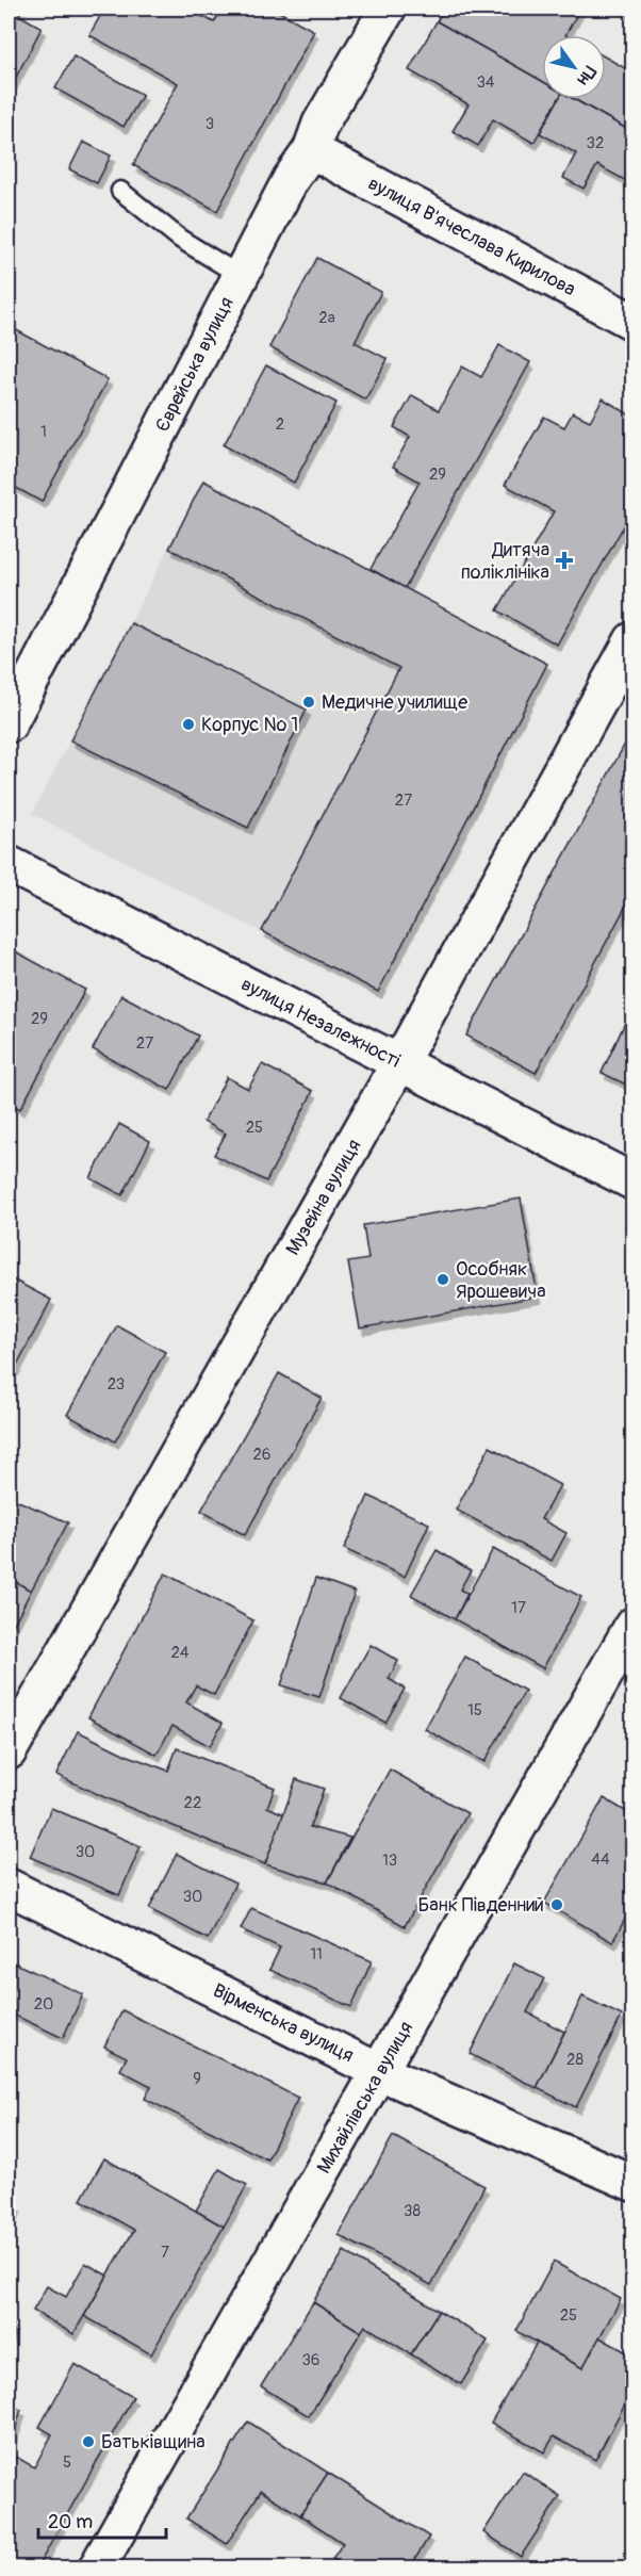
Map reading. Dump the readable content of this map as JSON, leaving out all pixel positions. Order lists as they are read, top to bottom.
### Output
{
  "streets": {
    "street": [
      "вулиця В'ячеслава Кирилова",
      "Єврейська вулиця",
      "вулиця Незалежності",
      "Музейна вулиця",
      "Вірменська вулиця",
      "Михайлівська вулиця"
    ]
  },
  "crossings": [
    ["вулиця В'ячеслава Кирилова", "Єврейська вулиця"],
    ["вулиця Незалежності", "Музейна вулиця"],
    ["Вірменська вулиця", "Михайлівська вулиця"]
  ],
  "places": {
    "health": ["Дитяча поліклініка"],
    "other": [
      "Медичне училище",
      "Корпус № 1",
      "Особняк Ярошевича",
      "Банк Південний",
      "Батьківщина"
    ]
  },
  "house_numbers": [
    "34",
    "3",
    "32",
    "2а",
    "2",
    "1",
    "29",
    "27",
    "29",
    "27",
    "25",
    "23",
    "26",
    "17",
    "24",
    "15",
    "22",
    "30",
    "44",
    "13",
    "30",
    "11",
    "20",
    "28",
    "9",
    "38",
    "7",
    "25",
    "36",
    "5"
  ],
  "scale_bar": "20 m",
  "north": "bottom right"
}
